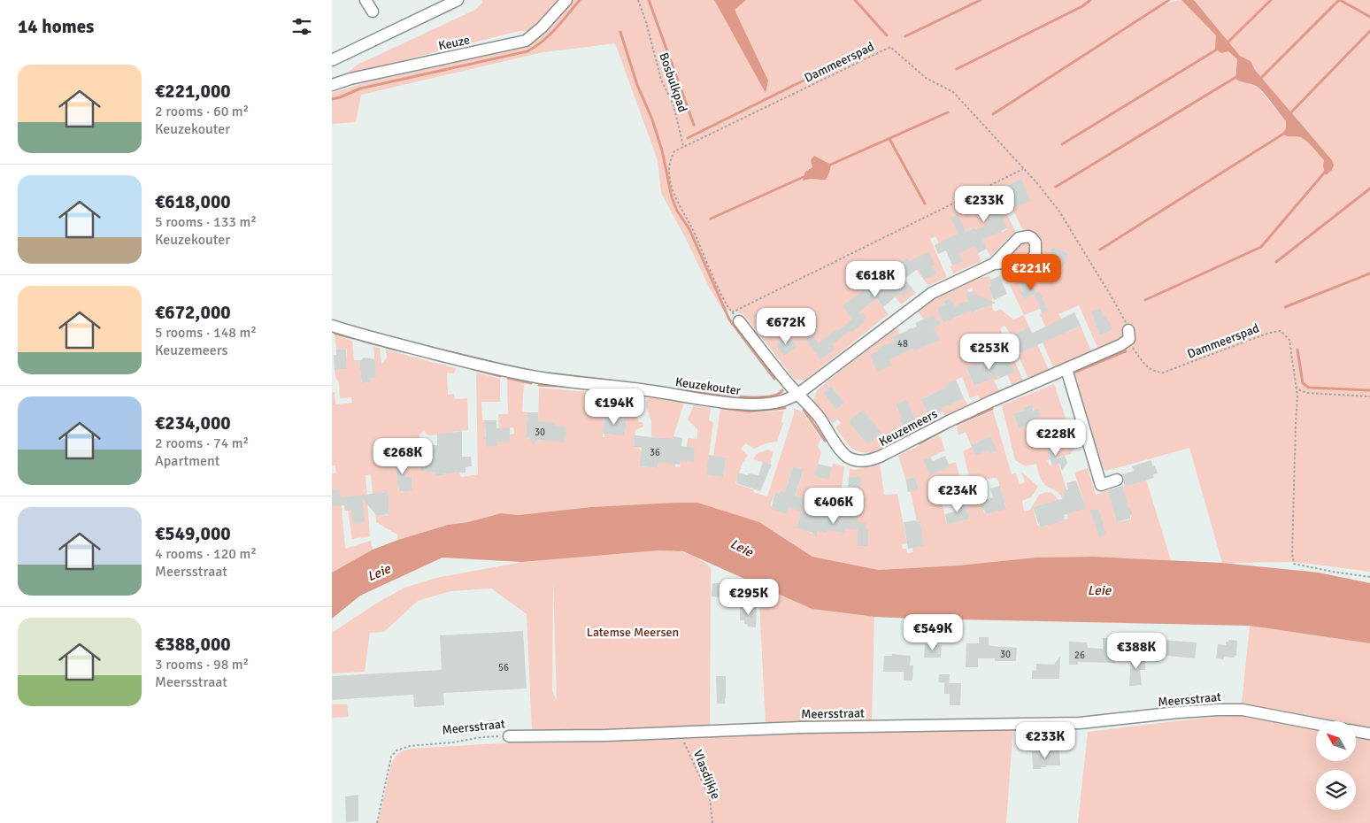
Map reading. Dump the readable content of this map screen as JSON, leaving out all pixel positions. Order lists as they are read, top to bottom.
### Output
{
  "streets": {
    "street": [
      "Keuze",
      "Keuzekouter",
      "Keuzemeers",
      "Meersstraat"
    ],
    "path": ["Dammeerspad", "Bosbulkpad", "Vlasdijkje"]
  },
  "crossings": [
    ["Dammeerspad", "Bosbulkpad"],
    ["Dammeerspad", "Keuzemeers"],
    ["Keuzekouter", "Keuzemeers"],
    ["Meersstraat", "Vlasdijkje"]
  ],
  "water": ["Leie"],
  "parks": ["Latemse Meersen"],
  "house_numbers": [
    "48",
    "30",
    "36",
    "30",
    "26",
    "56"
  ],
  "north": "top left",
  "page": {
    "heading": "14 homes",
    "list": [
      {
        "name": "€221,000",
        "note": "2 rooms · 60 m² · Keuzekouter"
      },
      {
        "name": "€618,000",
        "note": "5 rooms · 133 m² · Keuzekouter"
      },
      {
        "name": "€672,000",
        "note": "5 rooms · 148 m² · Keuzemeers"
      },
      {
        "name": "€234,000",
        "note": "2 rooms · 74 m² · Apartment"
      },
      {
        "name": "€549,000",
        "note": "4 rooms · 120 m² · Meersstraat"
      },
      {
        "name": "€388,000",
        "note": "3 rooms · 98 m² · Meersstraat"
      }
    ],
    "price": [
      "€233K",
      "€221K",
      "€618K",
      "€672K",
      "€253K",
      "€194K",
      "€228K",
      "€268K",
      "€234K",
      "€406K",
      "€295K",
      "€549K",
      "€388K",
      "€233K"
    ]
  }
}
